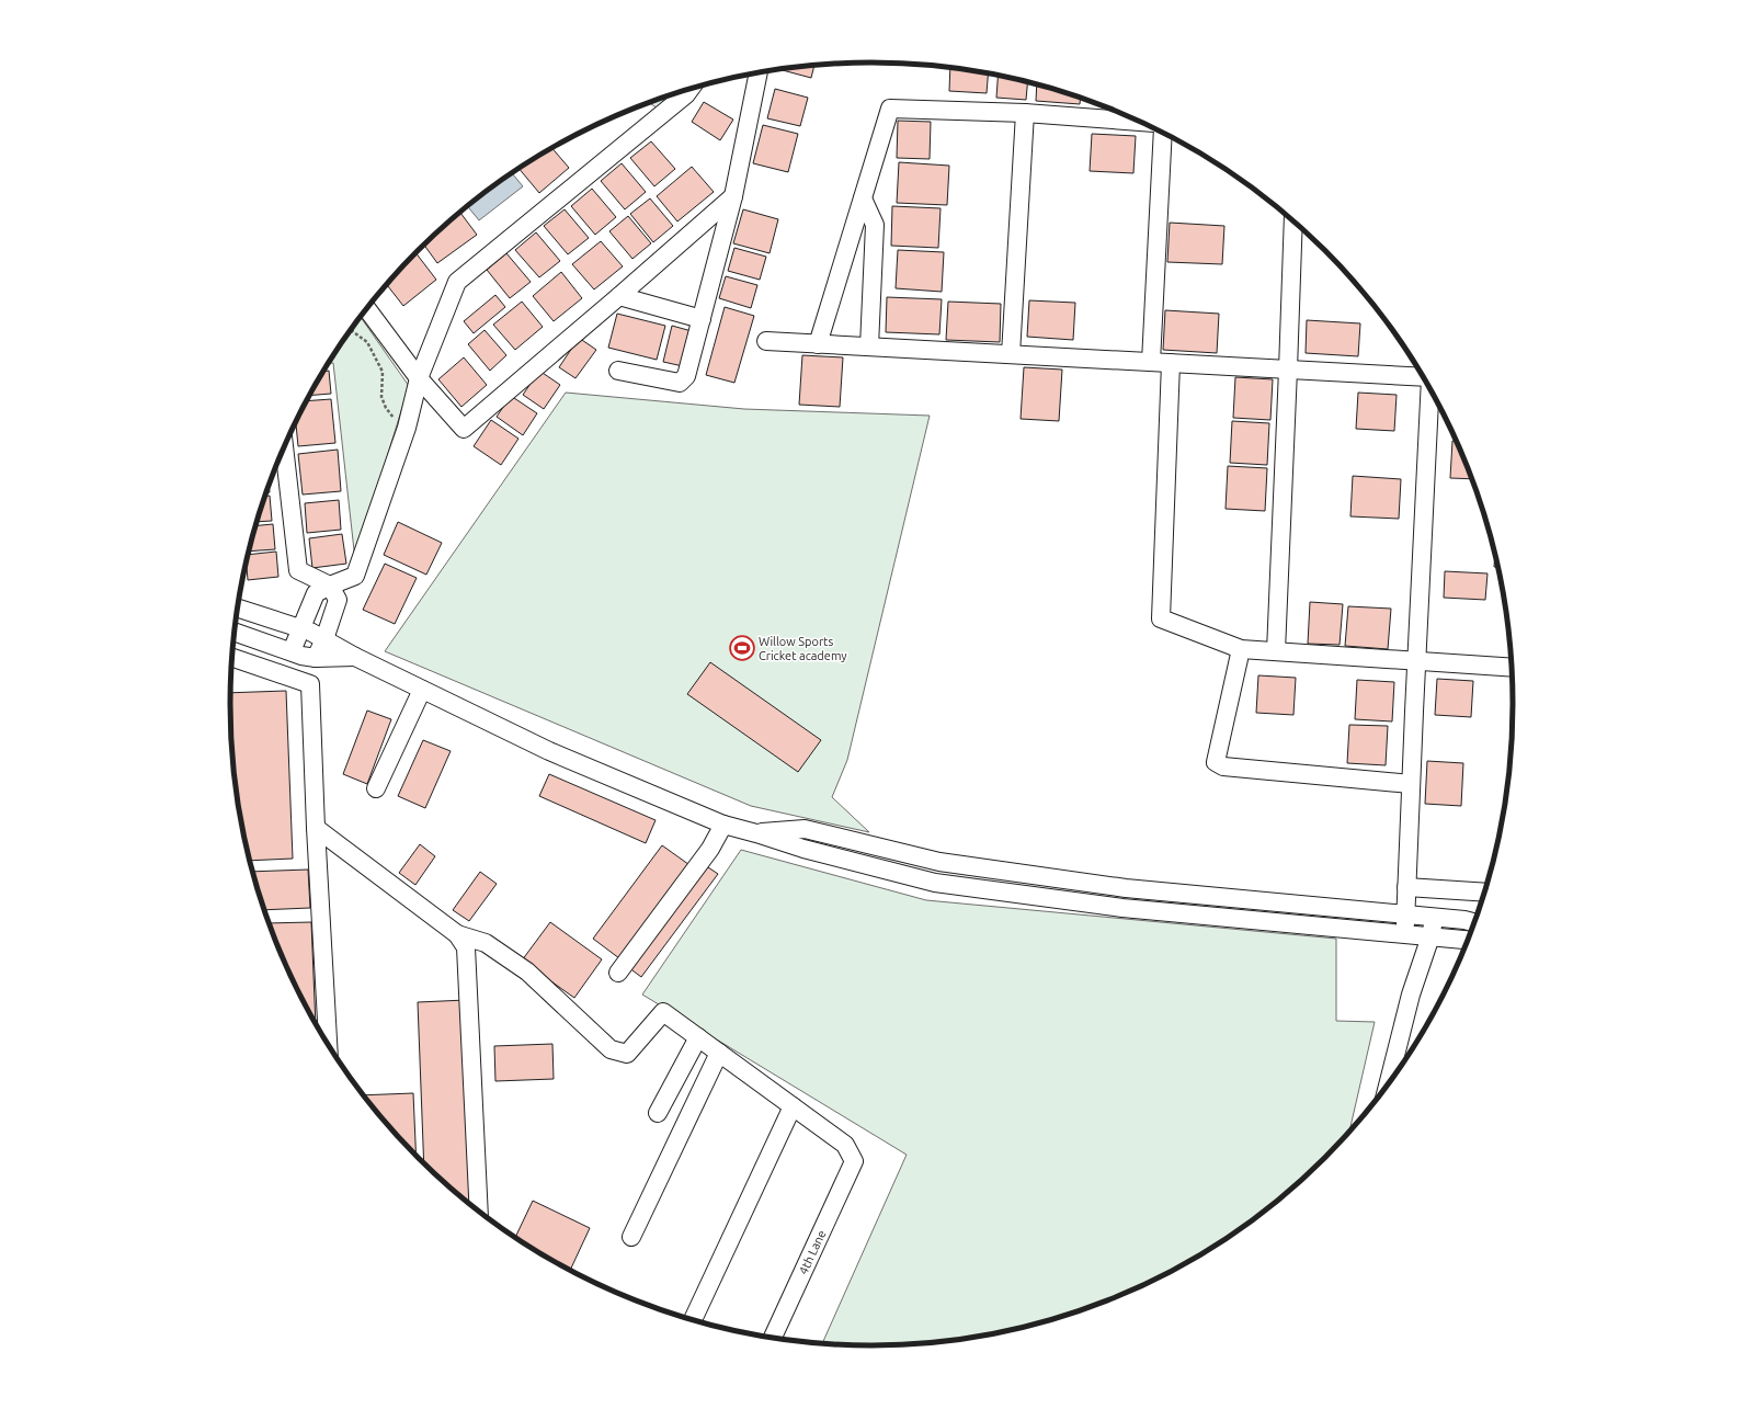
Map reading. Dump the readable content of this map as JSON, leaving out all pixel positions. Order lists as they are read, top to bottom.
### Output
{
  "streets": {
    "street": ["4th Lane"]
  },
  "places": {
    "sports": ["Willow Sports Cricket academy"]
  }
}
